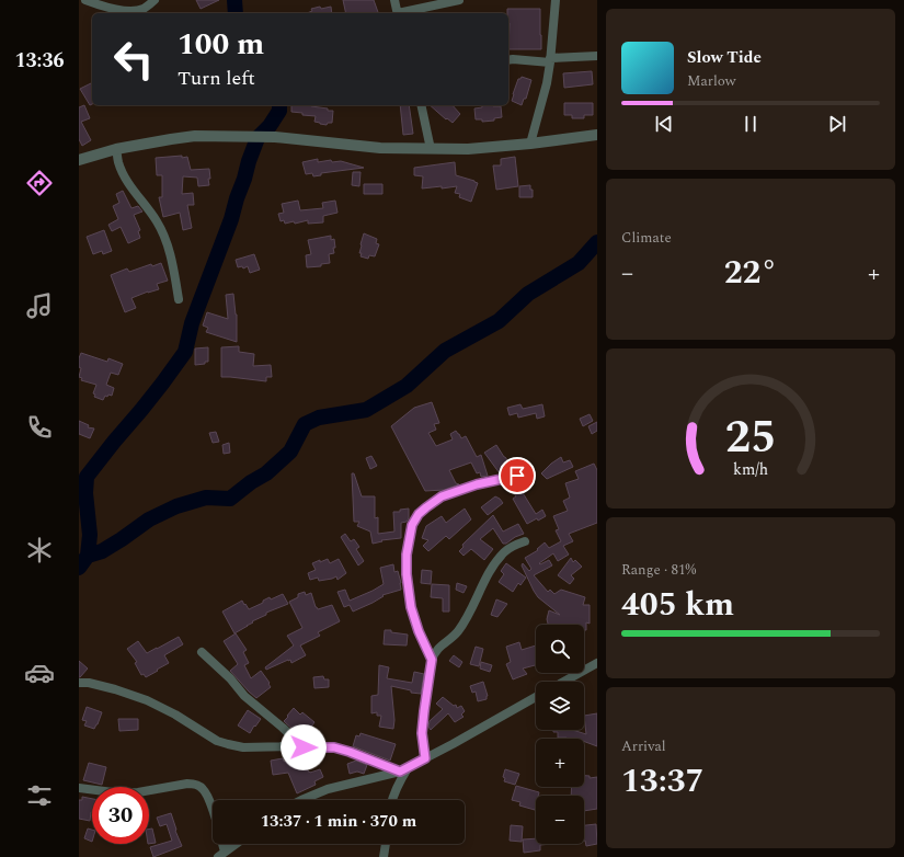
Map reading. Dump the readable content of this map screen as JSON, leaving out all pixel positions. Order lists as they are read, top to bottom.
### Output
{
  "page": {
    "tabs": "13:36",
    "turn": ["100 m", "Turn left"],
    "song": ["Slow Tide", "Marlow"],
    "tile": [
      "Climate",
      ["Range · 81%", "405 km"],
      ["Arrival", "13:37"]
    ],
    "heat": ["−", "22°", "+"],
    "map_buttons": ["+", "−"],
    "limit": "30",
    "trip": "13:37 · 1 min · 370 m",
    "gauge": ["25", "km/h"]
  }
}
